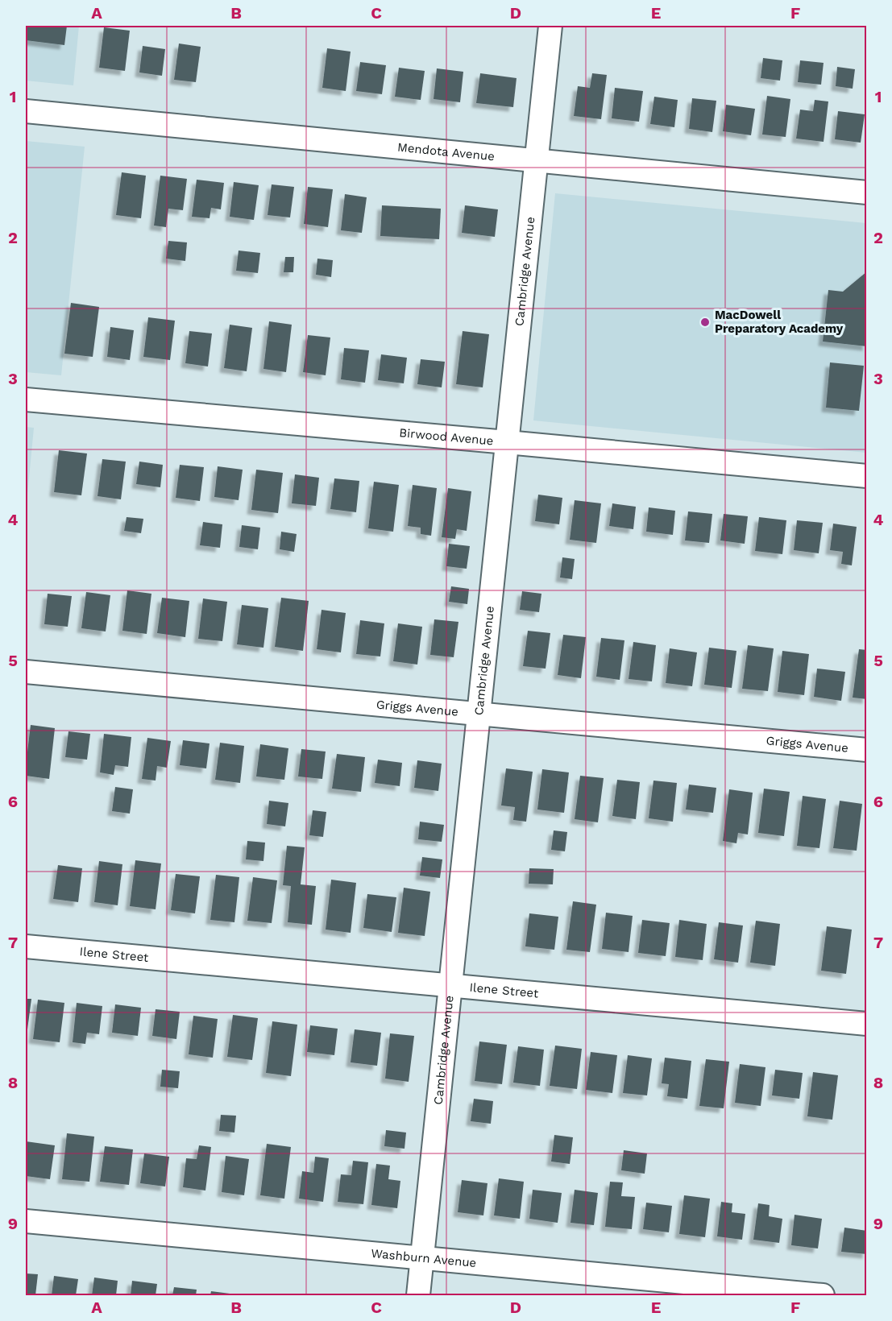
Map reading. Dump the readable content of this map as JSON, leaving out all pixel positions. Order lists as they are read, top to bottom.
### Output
{
  "streets": {
    "street": [
      "Mendota Avenue",
      "Cambridge Avenue",
      "Birwood Avenue",
      "Griggs Avenue",
      "Ilene Street",
      "Washburn Avenue"
    ]
  },
  "crossings": [
    ["Mendota Avenue", "Cambridge Avenue"],
    ["Cambridge Avenue", "Birwood Avenue"],
    ["Cambridge Avenue", "Griggs Avenue"],
    ["Cambridge Avenue", "Ilene Street"],
    ["Cambridge Avenue", "Washburn Avenue"]
  ],
  "places": ["MacDowell Preparatory Academy"],
  "grid": {
    "columns": [
      "A",
      "B",
      "C",
      "D",
      "E",
      "F"
    ],
    "rows": [
      "1",
      "2",
      "3",
      "4",
      "5",
      "6",
      "7",
      "8",
      "9"
    ]
  }
}
